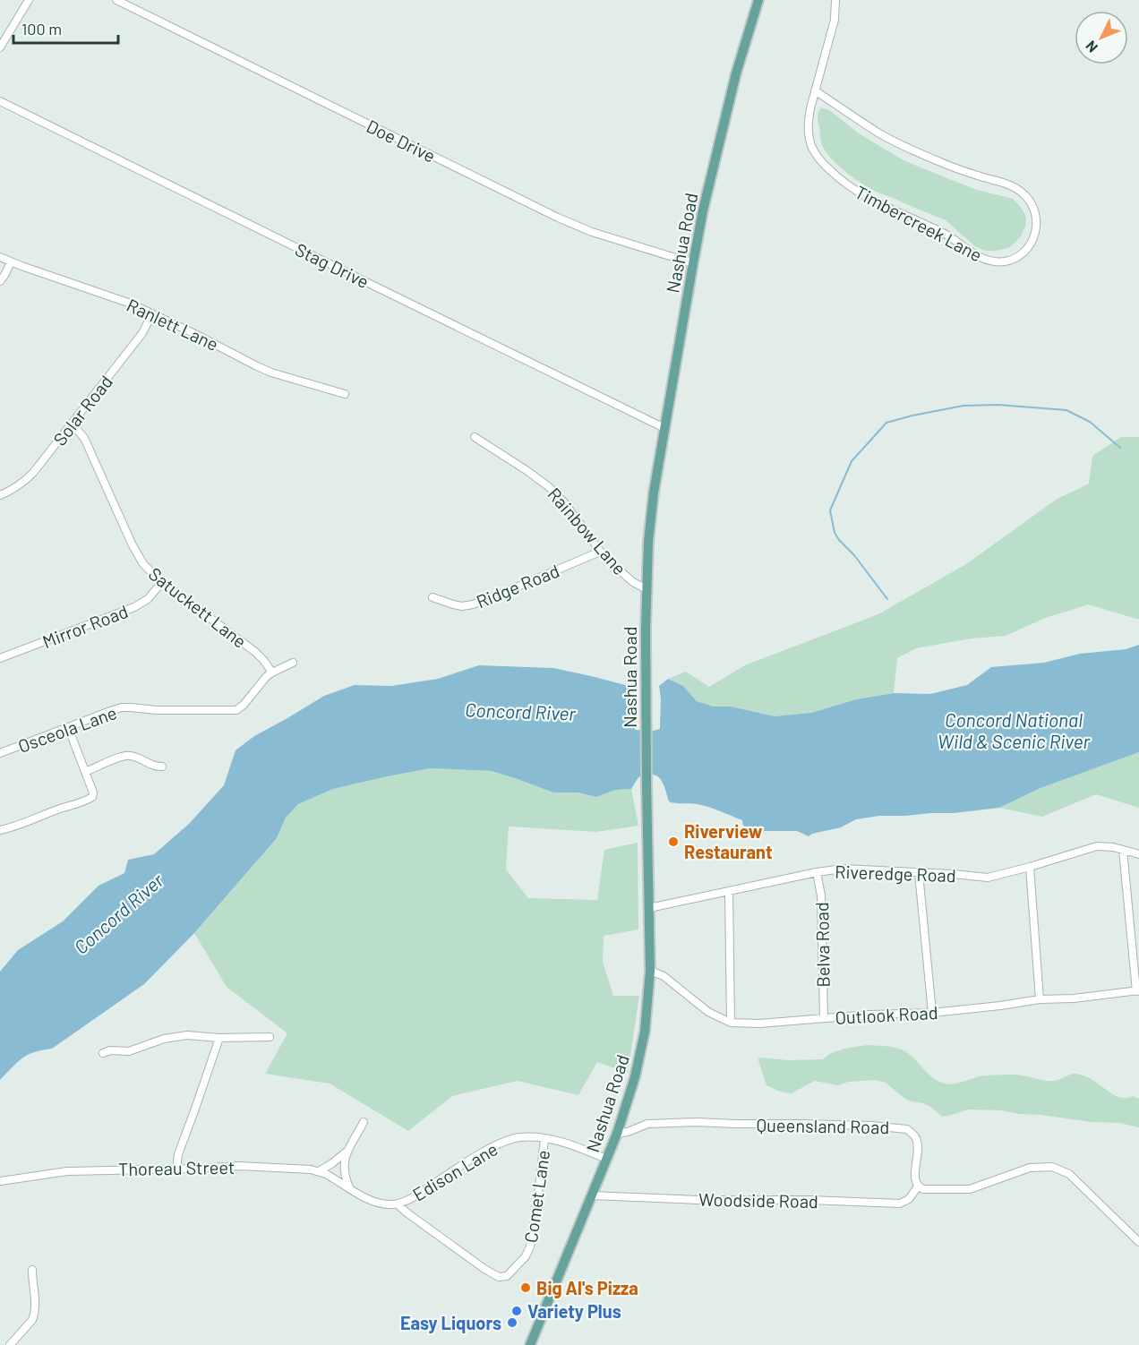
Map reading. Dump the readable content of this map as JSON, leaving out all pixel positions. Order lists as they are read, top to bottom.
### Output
{
  "streets": {
    "main road": ["Nashua Road"],
    "street": [
      "Doe Drive",
      "Timbercreek Lane",
      "Stag Drive",
      "Ranlett Lane",
      "Solar Road",
      "Rainbow Lane",
      "Ridge Road",
      "Satuckett Lane",
      "Mirror Road",
      "Osceola Lane",
      "Riveredge Road",
      "Belva Road",
      "Outlook Road",
      "Queensland Road",
      "Thoreau Street",
      "Edison Lane",
      "Comet Lane",
      "Woodside Road"
    ]
  },
  "crossings": [
    ["Doe Drive", "Nashua Road"],
    ["Nashua Road", "Stag Drive"],
    ["Nashua Road", "Rainbow Lane"],
    ["Nashua Road", "Riveredge Road"],
    ["Nashua Road", "Outlook Road"],
    ["Nashua Road", "Queensland Road"],
    ["Nashua Road", "Edison Lane"],
    ["Nashua Road", "Woodside Road"],
    ["Ranlett Lane", "Solar Road"],
    ["Solar Road", "Satuckett Lane"],
    ["Rainbow Lane", "Ridge Road"],
    ["Satuckett Lane", "Mirror Road"],
    ["Satuckett Lane", "Osceola Lane"],
    ["Riveredge Road", "Belva Road"],
    ["Belva Road", "Outlook Road"],
    ["Queensland Road", "Woodside Road"],
    ["Thoreau Street", "Edison Lane"],
    ["Thoreau Street", "Comet Lane"],
    ["Edison Lane", "Comet Lane"]
  ],
  "water": ["Concord River", "Concord National Wild & Scenic River"],
  "places": [
    "Riverview Restaurant",
    "Big Al's Pizza",
    "Variety Plus",
    "Easy Liquors"
  ],
  "scale_bar": "100 m",
  "north": "bottom left"
}
